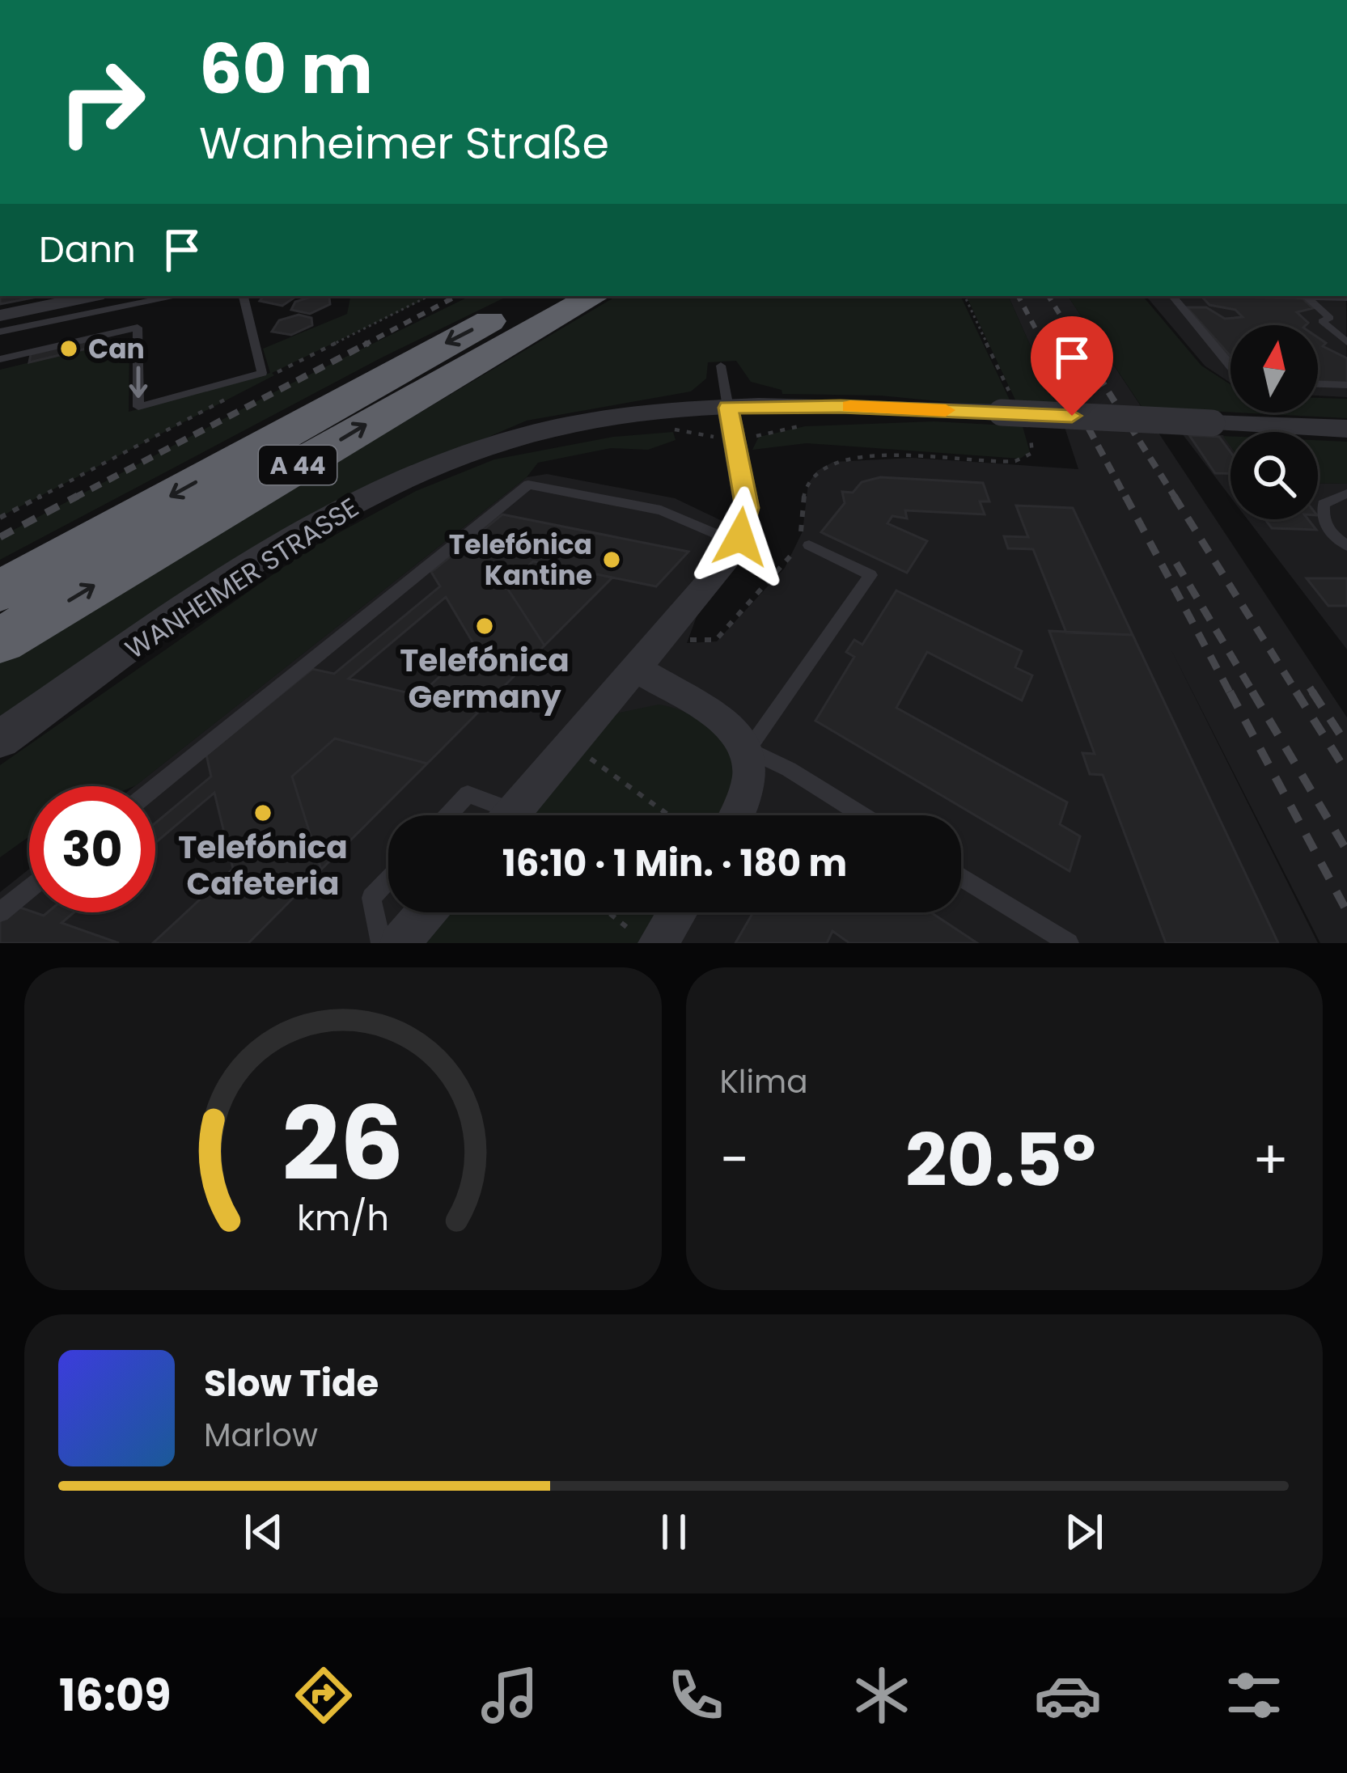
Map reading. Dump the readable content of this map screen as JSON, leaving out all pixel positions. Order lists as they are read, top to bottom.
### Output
{
  "streets": {
    "highway": ["A 44"],
    "street": ["WANHEIMER STRASSE"]
  },
  "places": [
    "Can",
    "Telefónica Kantine",
    "Telefónica Germany",
    "Telefónica Cafeteria"
  ],
  "north": "top",
  "page": {
    "turn": ["60 m", "Wanheimer Straße"],
    "then": "Dann",
    "limit": "30",
    "trip": "16:10 · 1 Min. · 180 m",
    "tile": "Klima",
    "heat": ["−", "20.5°", "+"],
    "song": ["Slow Tide", "Marlow"],
    "tabs": "16:09",
    "gauge": ["26", "km/h"]
  }
}
